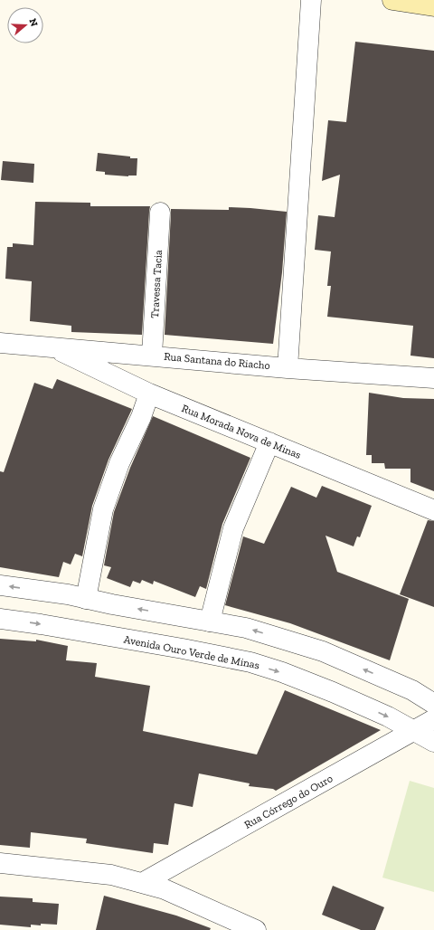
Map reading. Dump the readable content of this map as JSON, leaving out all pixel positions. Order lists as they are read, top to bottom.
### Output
{
  "streets": {
    "street": [
      "Travessa Tacia",
      "Rua Santana do Riacho",
      "Rua Morada Nova de Minas",
      "Avenida Ouro Verde de Minas",
      "Rua Córrego do Ouro"
    ]
  },
  "crossings": [
    ["Travessa Tacia", "Rua Santana do Riacho"],
    ["Rua Santana do Riacho", "Rua Morada Nova de Minas"],
    ["Avenida Ouro Verde de Minas", "Rua Córrego do Ouro"]
  ],
  "north": "right"
}
